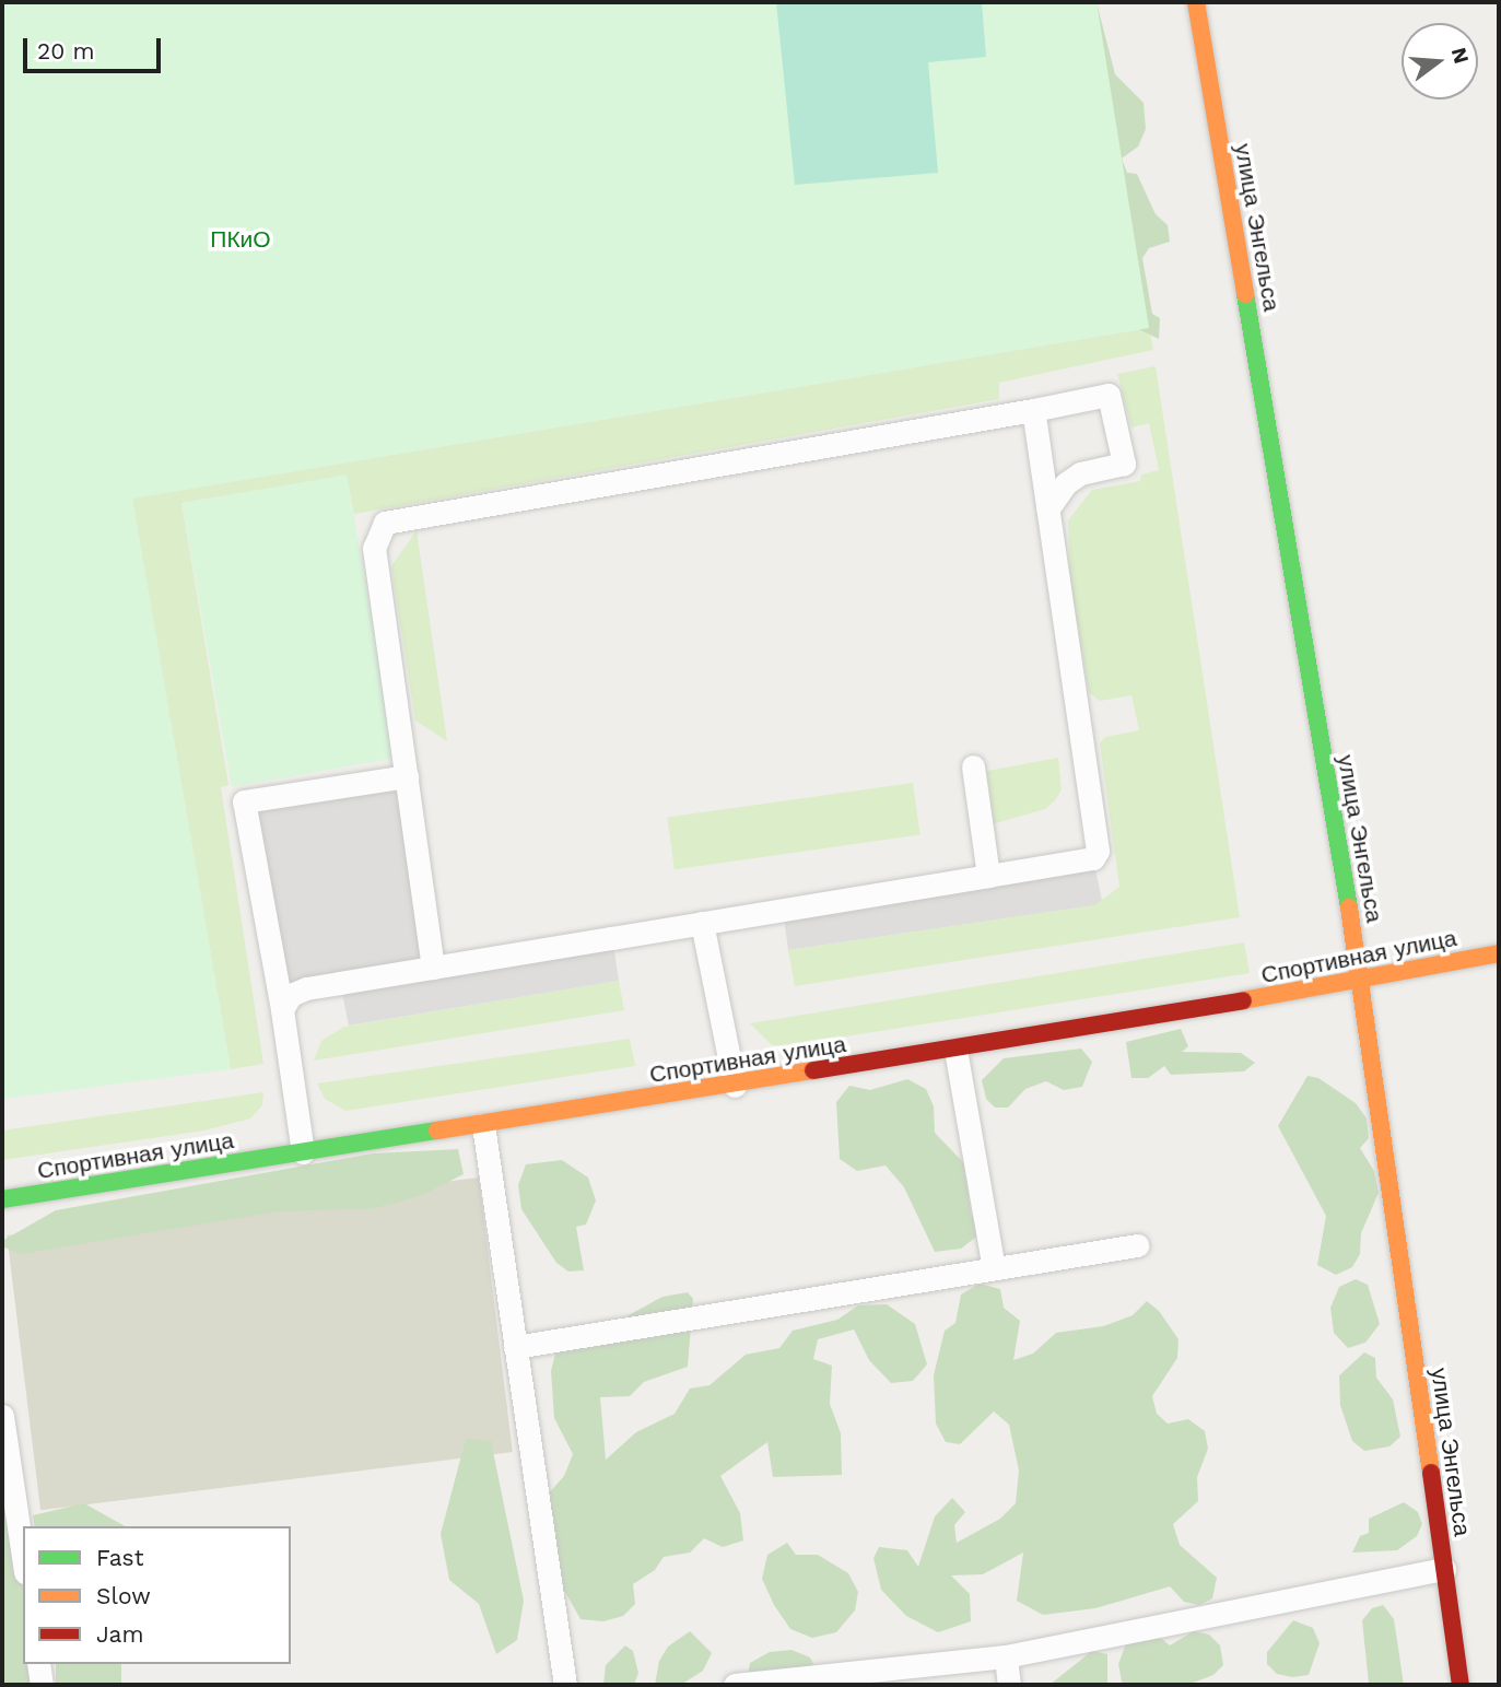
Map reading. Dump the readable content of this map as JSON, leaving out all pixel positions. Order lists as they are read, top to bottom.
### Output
{
  "streets": {
    "street": ["улица Энгельса", "Спортивная улица"]
  },
  "crossings": [
    ["улица Энгельса", "Спортивная улица"]
  ],
  "parks": ["ПКиО"],
  "legend": ["Fast", "Slow", "Jam"],
  "scale_bar": "20 m",
  "north": "right"
}
